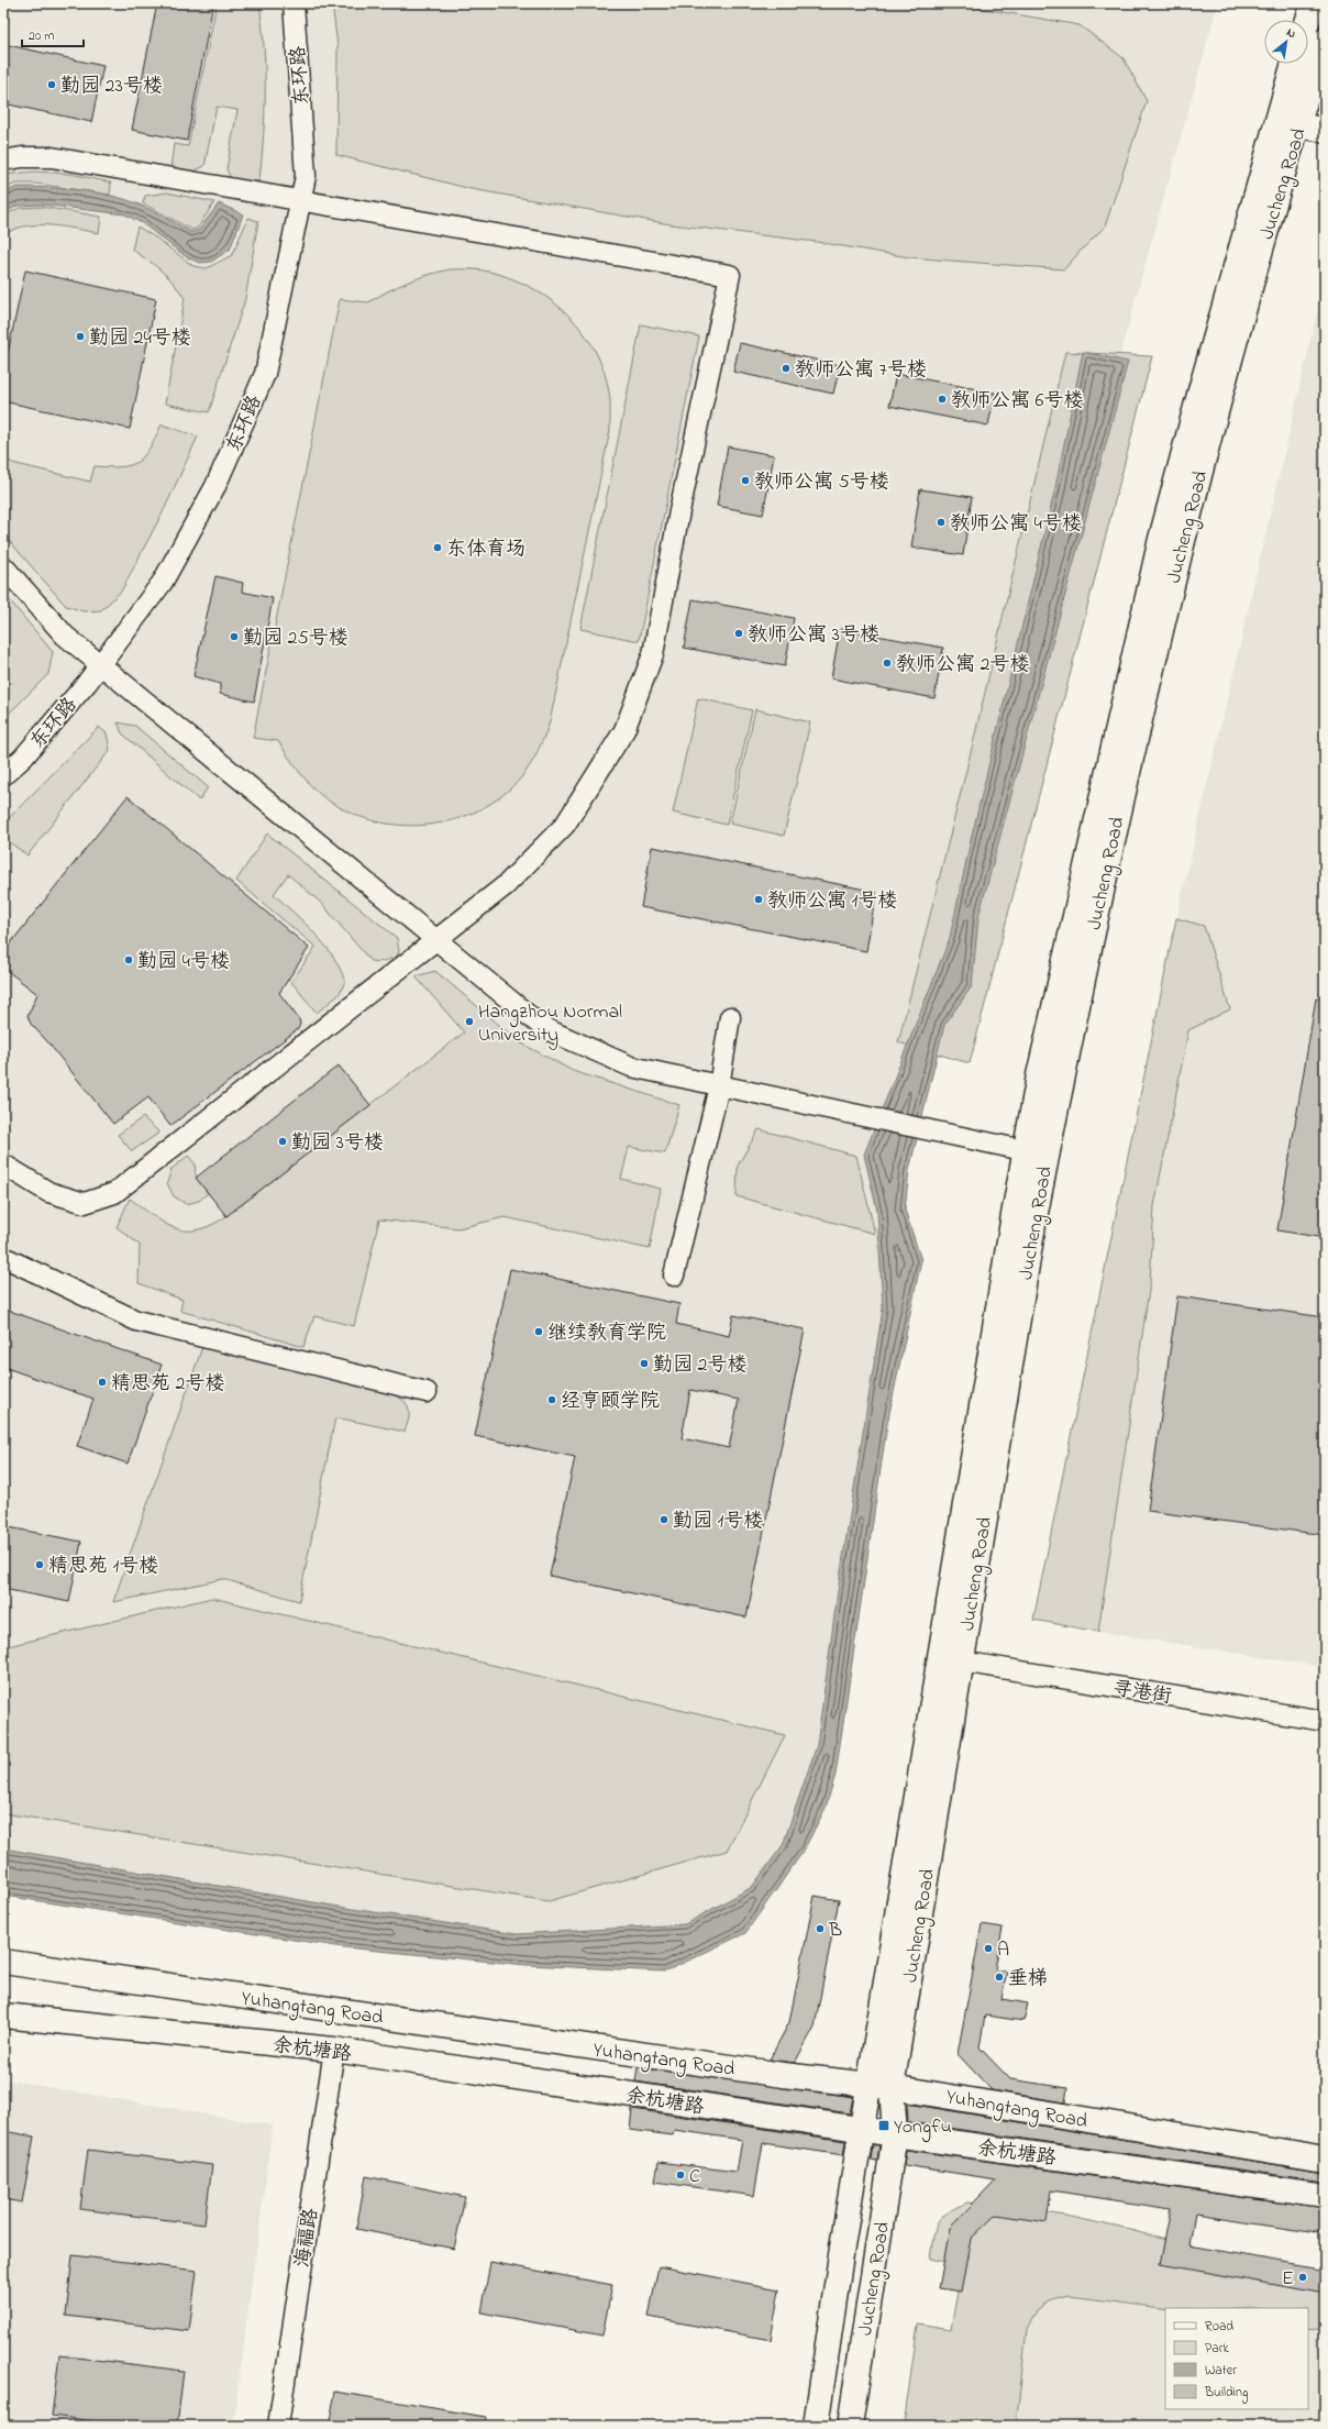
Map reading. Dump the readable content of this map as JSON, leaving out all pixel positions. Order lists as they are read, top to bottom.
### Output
{
  "streets": {
    "street": [
      "东环路",
      "Jucheng Road",
      "寻港街",
      "Yuhangtang Road",
      "余杭塘路",
      "海福路"
    ]
  },
  "crossings": [
    ["Jucheng Road", "寻港街"],
    ["Jucheng Road", "Yuhangtang Road"],
    ["Jucheng Road", "余杭塘路"],
    ["余杭塘路", "海福路"]
  ],
  "places": {
    "other": [
      "勤园 23号楼",
      "勤园 24号楼",
      "教师公寓 7号楼",
      "教师公寓 6号楼",
      "教师公寓 5号楼",
      "教师公寓 4号楼",
      "东体育场",
      "教师公寓 3号楼",
      "勤园 25号楼",
      "教师公寓 2号楼",
      "教师公寓 1号楼",
      "勤园 4号楼",
      "Hangzhou Normal University",
      "勤园 3号楼",
      "继续教育学院",
      "勤园 2号楼",
      "精思苑 2号楼",
      "经亨颐学院",
      "勤园 1号楼",
      "精思苑 1号楼",
      "B",
      "A",
      "垂梯",
      "C",
      "E"
    ],
    "transit": ["Yongfu"]
  },
  "legend": [
    "Road",
    "Park",
    "Water",
    "Building"
  ],
  "scale_bar": "20 m",
  "north": "top right"
}
